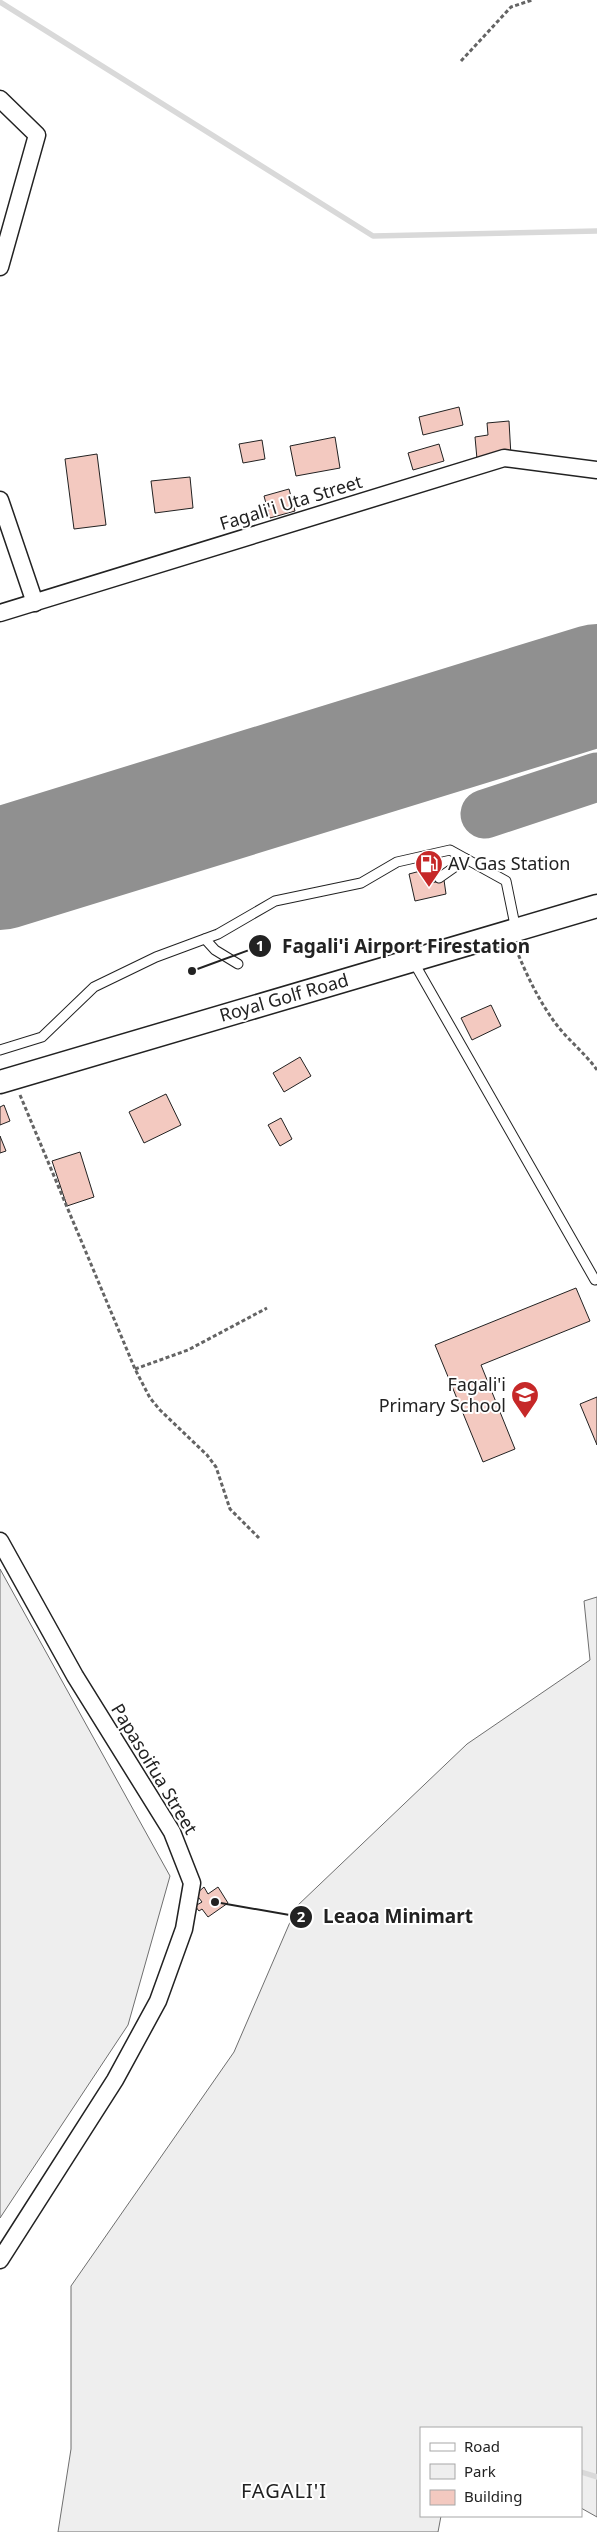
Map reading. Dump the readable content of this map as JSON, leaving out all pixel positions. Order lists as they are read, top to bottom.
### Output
{
  "streets": {
    "main road": ["Royal Golf Road"],
    "street": ["Fagali'i Uta Street", "Papasoifua Street"]
  },
  "districts": ["FAGALI'I"],
  "places": {
    "fuel station": ["AV Gas Station"],
    "other": ["Fagali'i Airport Firestation", "Leaoa Minimart"],
    "school or university": ["Fagali'i Primary School"]
  },
  "legend": ["Road", "Park", "Building"]
}
